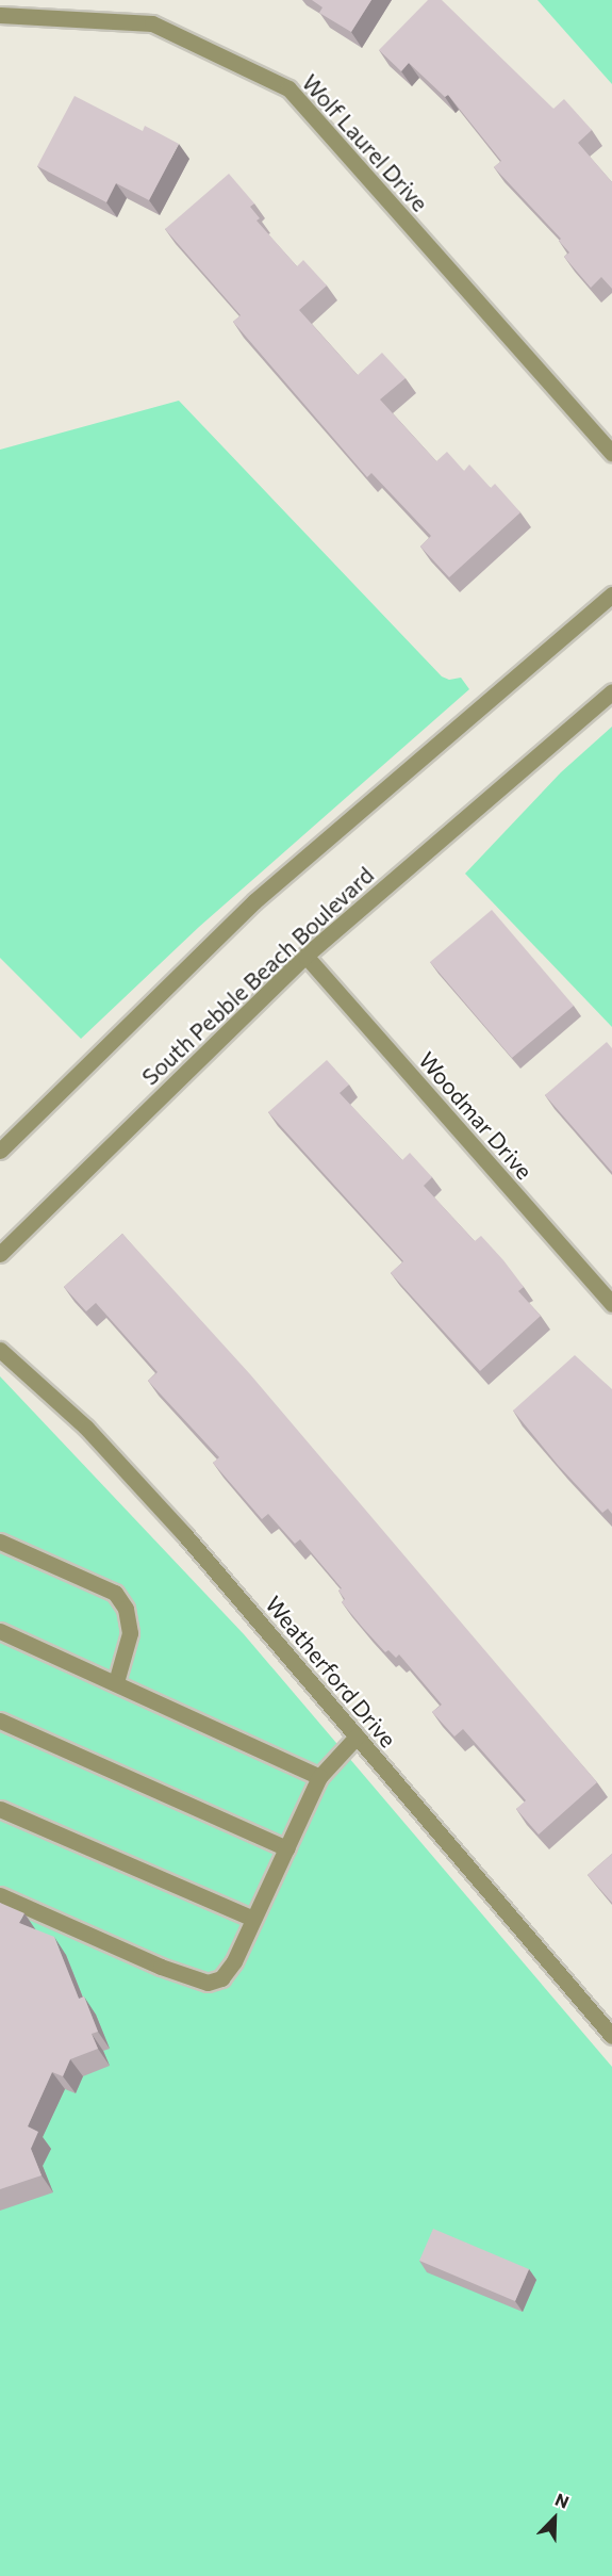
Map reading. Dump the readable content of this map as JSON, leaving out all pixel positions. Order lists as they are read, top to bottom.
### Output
{
  "streets": {
    "street": [
      "Wolf Laurel Drive",
      "South Pebble Beach Boulevard",
      "Woodmar Drive",
      "Weatherford Drive"
    ]
  },
  "crossings": [
    ["South Pebble Beach Boulevard", "Woodmar Drive"]
  ],
  "north": "top right"
}
